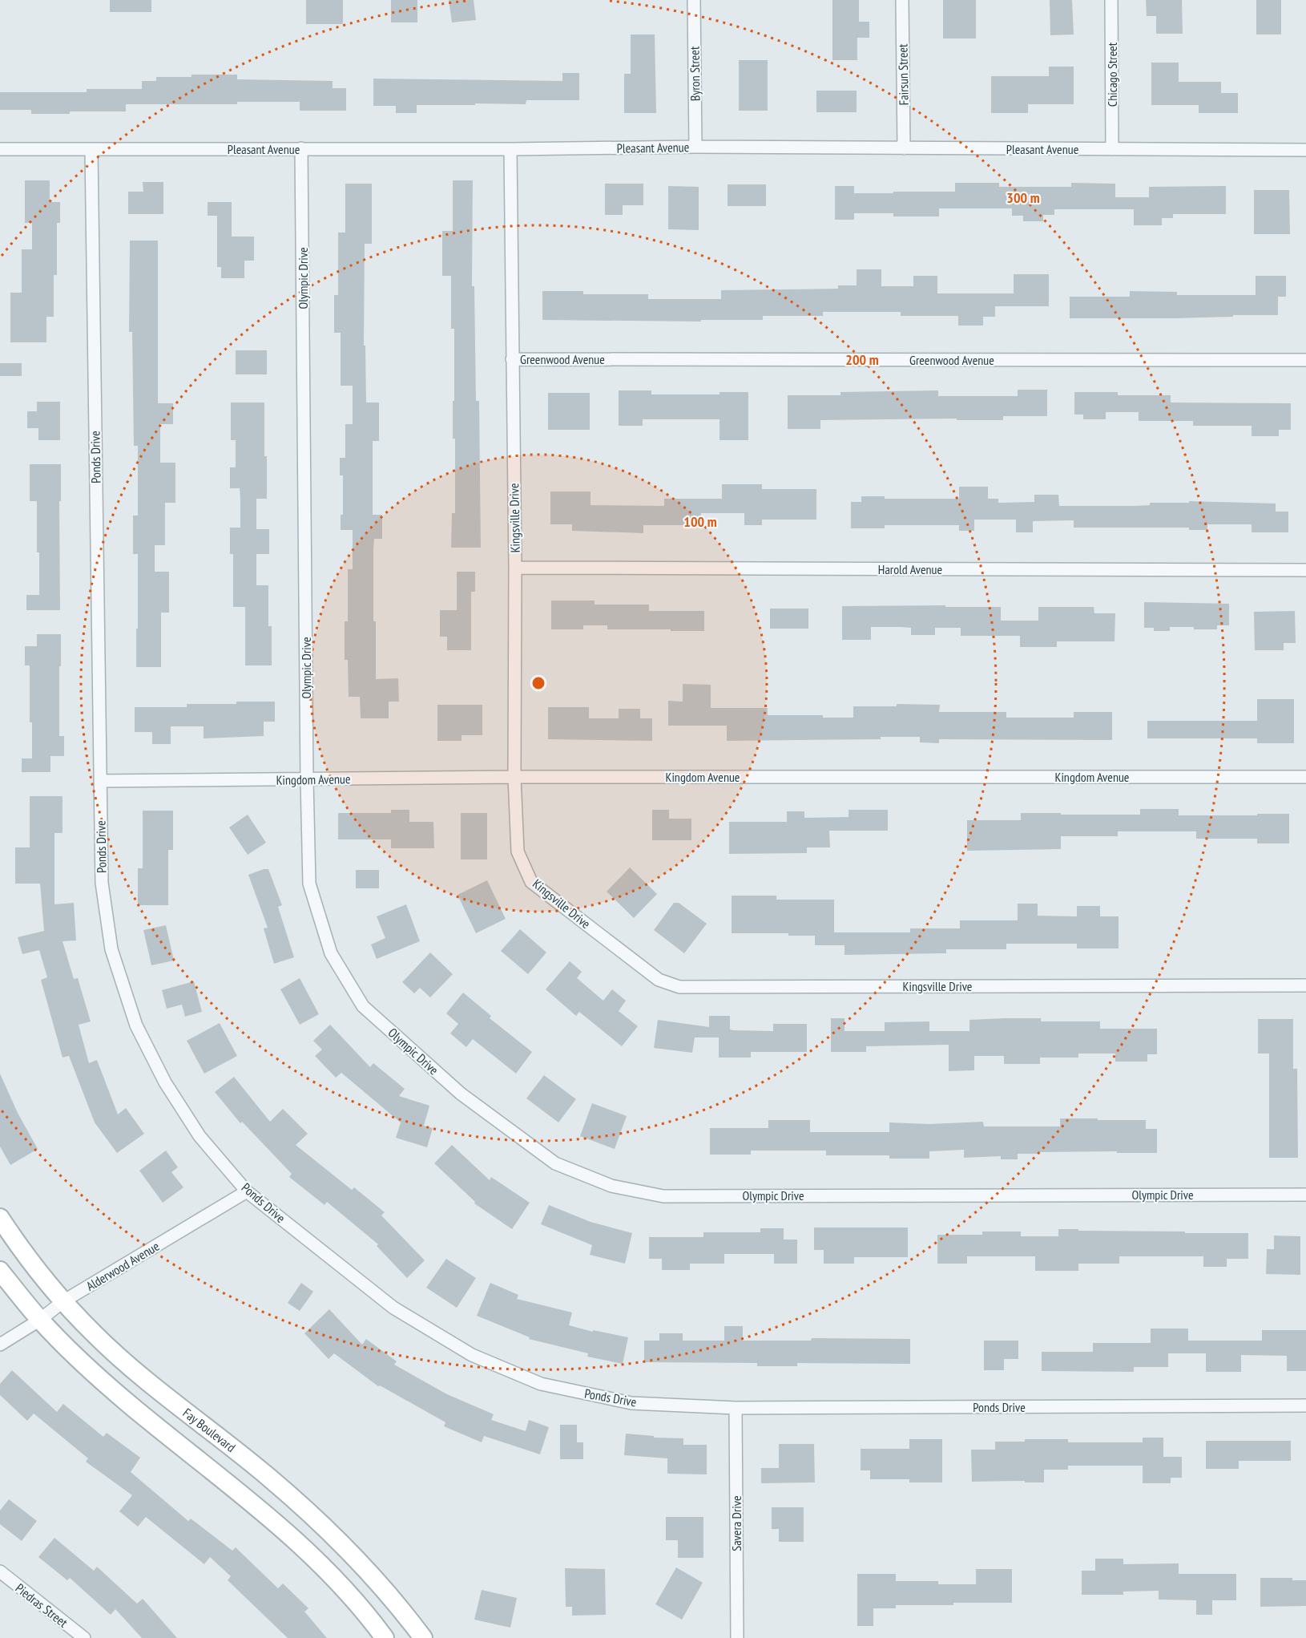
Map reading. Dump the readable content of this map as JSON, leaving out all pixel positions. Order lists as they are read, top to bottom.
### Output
{
  "streets": {
    "main road": ["Fay Boulevard"],
    "street": [
      "Byron Street",
      "Fairsun Street",
      "Chicago Street",
      "Pleasant Avenue",
      "Olympic Drive",
      "Greenwood Avenue",
      "Ponds Drive",
      "Kingsville Drive",
      "Harold Avenue",
      "Kingdom Avenue",
      "Alderwood Avenue",
      "Savera Drive",
      "Piedras Street"
    ]
  },
  "crossings": [
    ["Byron Street", "Pleasant Avenue"],
    ["Fairsun Street", "Pleasant Avenue"],
    ["Chicago Street", "Pleasant Avenue"],
    ["Pleasant Avenue", "Olympic Drive"],
    ["Pleasant Avenue", "Ponds Drive"],
    ["Pleasant Avenue", "Kingsville Drive"],
    ["Olympic Drive", "Kingdom Avenue"],
    ["Greenwood Avenue", "Kingsville Drive"],
    ["Ponds Drive", "Kingdom Avenue"],
    ["Ponds Drive", "Alderwood Avenue"],
    ["Ponds Drive", "Savera Drive"],
    ["Kingsville Drive", "Harold Avenue"],
    ["Kingsville Drive", "Kingdom Avenue"],
    ["Alderwood Avenue", "Fay Boulevard"]
  ],
  "rings": ["300 m", "200 m", "100 m"]
}
